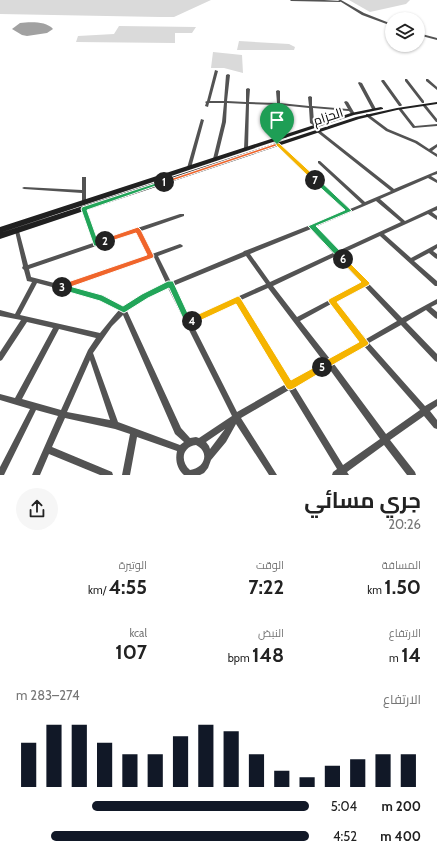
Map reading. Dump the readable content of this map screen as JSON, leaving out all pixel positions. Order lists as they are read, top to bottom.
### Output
{
  "streets": {
    "main road": ["الحزام"]
  },
  "page": {
    "pins": [
      "7",
      "1",
      "2",
      "6",
      "3",
      "4",
      "5"
    ],
    "heading": ["جري مسائي", "20:26"],
    "stats": [
      ["المسافة", "1.50 km"],
      ["الوقت", "7:22"],
      ["الوتيرة", "4:55 /km"],
      ["الارتفاع", "14 m"],
      ["النبض", "148 bpm"],
      ["kcal", "107"]
    ],
    "chart": ["الارتفاع", "274–283 m"],
    "list": [
      {
        "name": "200 m",
        "note": "5:04"
      },
      {
        "name": "400 m",
        "note": "4:52"
      }
    ]
  }
}
